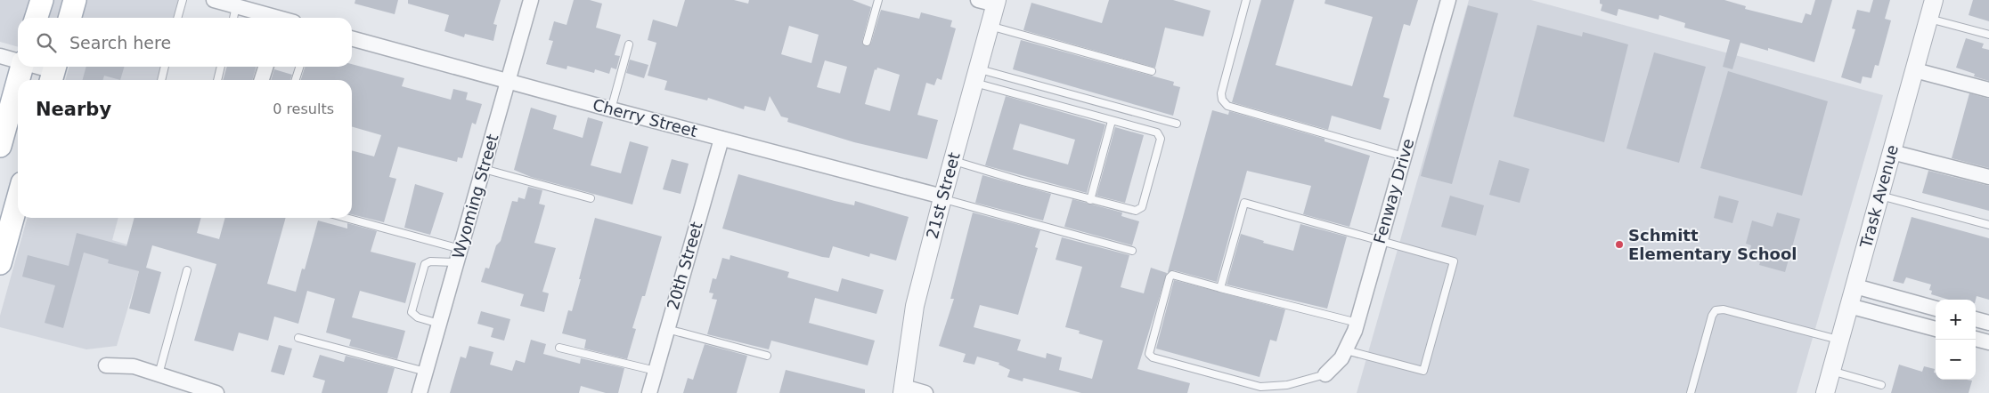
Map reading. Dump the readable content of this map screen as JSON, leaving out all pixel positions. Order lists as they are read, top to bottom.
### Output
{
  "streets": {
    "street": [
      "Cherry Street",
      "Fenway Drive",
      "21st Street",
      "Wyoming Street",
      "Trask Avenue",
      "20th Street"
    ]
  },
  "crossings": [
    ["Cherry Street", "21st Street"],
    ["Cherry Street", "Wyoming Street"],
    ["Cherry Street", "20th Street"]
  ],
  "places": ["Schmitt Elementary School"],
  "page": {
    "search": "Search here",
    "heading": ["Nearby", "0 results"],
    "map_buttons": ["+", "−"]
  }
}
